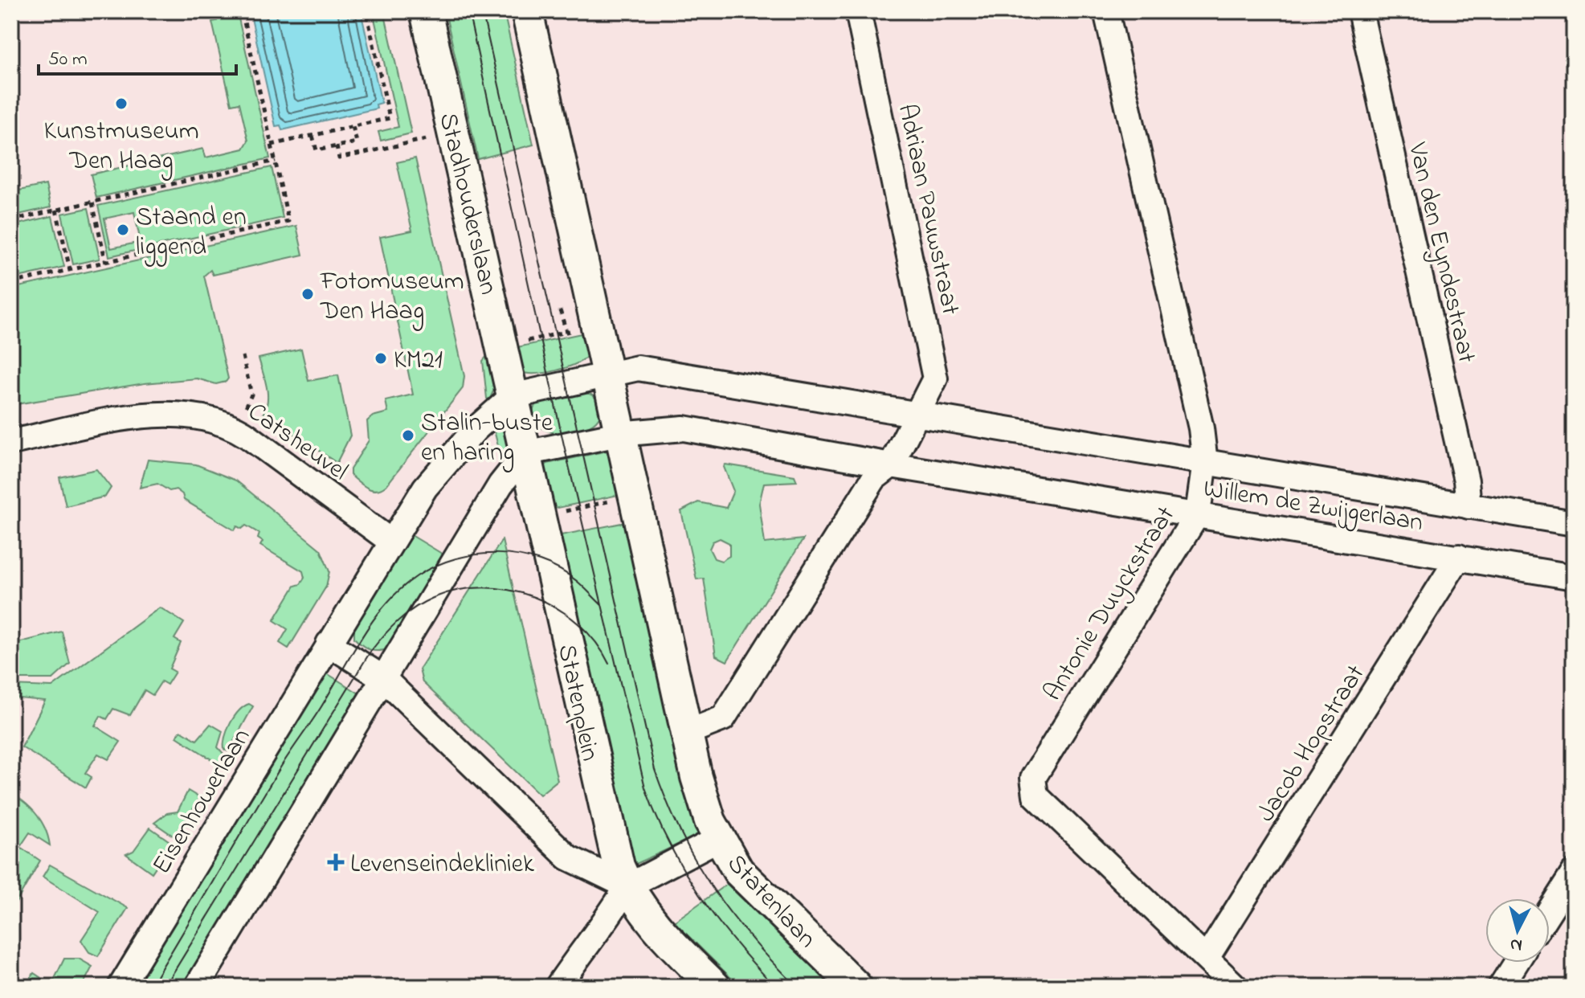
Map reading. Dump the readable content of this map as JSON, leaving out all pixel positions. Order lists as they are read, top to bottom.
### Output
{
  "streets": {
    "street": [
      "Stadhouderslaan",
      "Adriaan Pauwstraat",
      "Van den Eyndestraat",
      "Catsheuvel",
      "Willem de Zwijgerlaan",
      "Antonie Duyckstraat",
      "Statenplein",
      "Jacob Hopstraat",
      "Eisenhowerlaan",
      "Statenlaan"
    ]
  },
  "crossings": [
    ["Stadhouderslaan", "Statenplein"],
    ["Adriaan Pauwstraat", "Willem de Zwijgerlaan"],
    ["Van den Eyndestraat", "Willem de Zwijgerlaan"],
    ["Willem de Zwijgerlaan", "Antonie Duyckstraat"],
    ["Willem de Zwijgerlaan", "Jacob Hopstraat"],
    ["Antonie Duyckstraat", "Jacob Hopstraat"]
  ],
  "places": {
    "other": [
      "Kunstmuseum Den Haag",
      "Staand en liggend",
      "Fotomuseum Den Haag",
      "KM21",
      "Stalin-buste en haring"
    ],
    "health": ["Levenseindekliniek"]
  },
  "scale_bar": "50 m",
  "north": "bottom"
}
